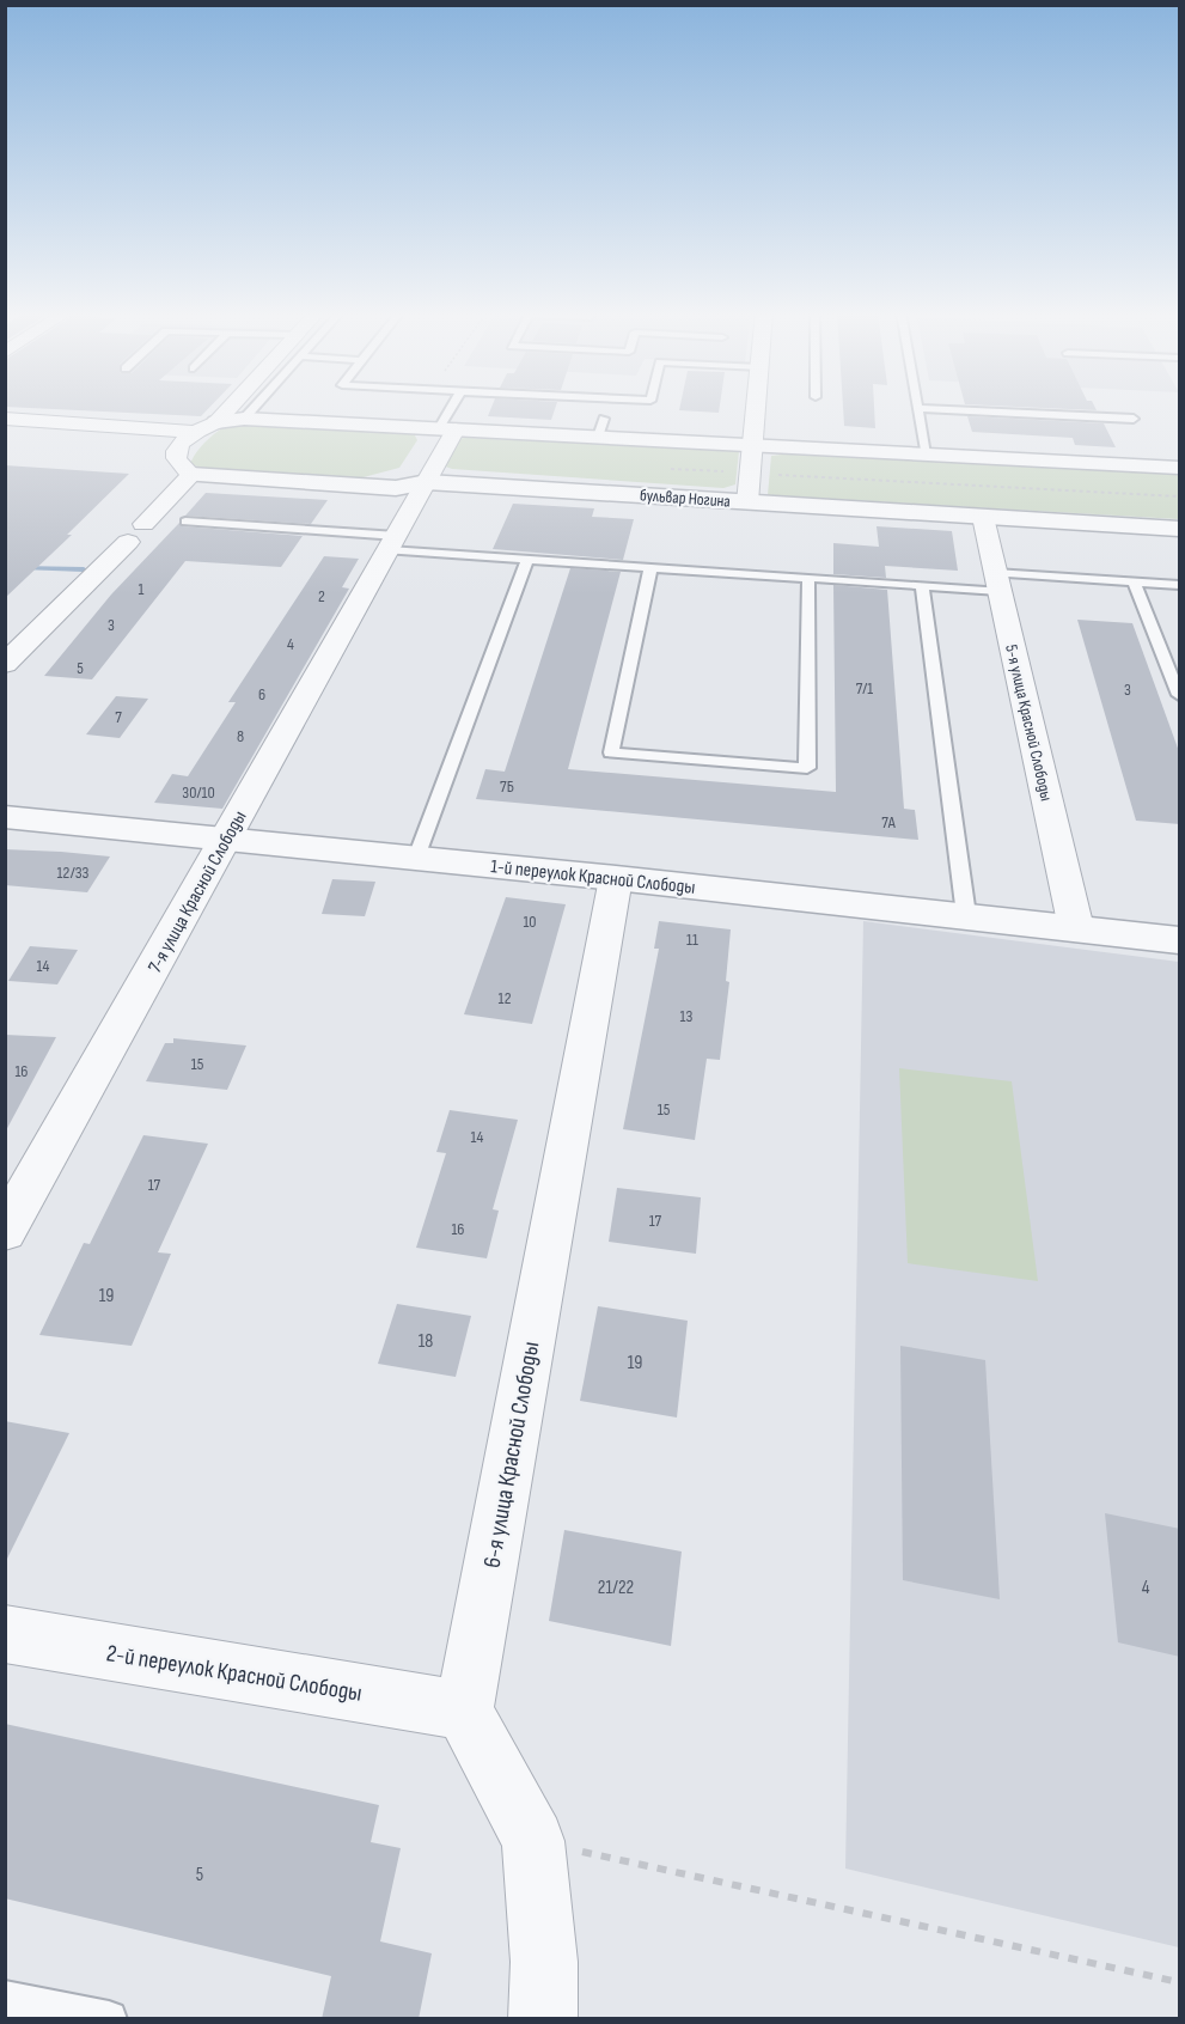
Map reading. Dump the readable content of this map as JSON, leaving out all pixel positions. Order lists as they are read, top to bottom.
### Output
{
  "streets": {
    "street": [
      "бульвар Ногина",
      "5-я улица Красной Слободы",
      "1-й переулок Красной Слободы",
      "7-я улица Красной Слободы",
      "6-я улица Красной Слободы",
      "2-й переулок Красной Слободы"
    ]
  },
  "crossings": [
    ["бульвар Ногина", "5-я улица Красной Слободы"],
    ["бульвар Ногина", "7-я улица Красной Слободы"],
    ["5-я улица Красной Слободы", "1-й переулок Красной Слободы"],
    ["1-й переулок Красной Слободы", "7-я улица Красной Слободы"],
    ["1-й переулок Красной Слободы", "6-я улица Красной Слободы"],
    ["6-я улица Красной Слободы", "2-й переулок Красной Слободы"]
  ],
  "house_numbers": [
    "1",
    "2",
    "3",
    "4",
    "5",
    "7/1",
    "3",
    "6",
    "7",
    "8",
    "7Б",
    "30/10",
    "7А",
    "12/33",
    "10",
    "11",
    "14",
    "12",
    "13",
    "15",
    "16",
    "15",
    "14",
    "17",
    "17",
    "16",
    "19",
    "18",
    "19",
    "21/22",
    "4",
    "5"
  ]
}
